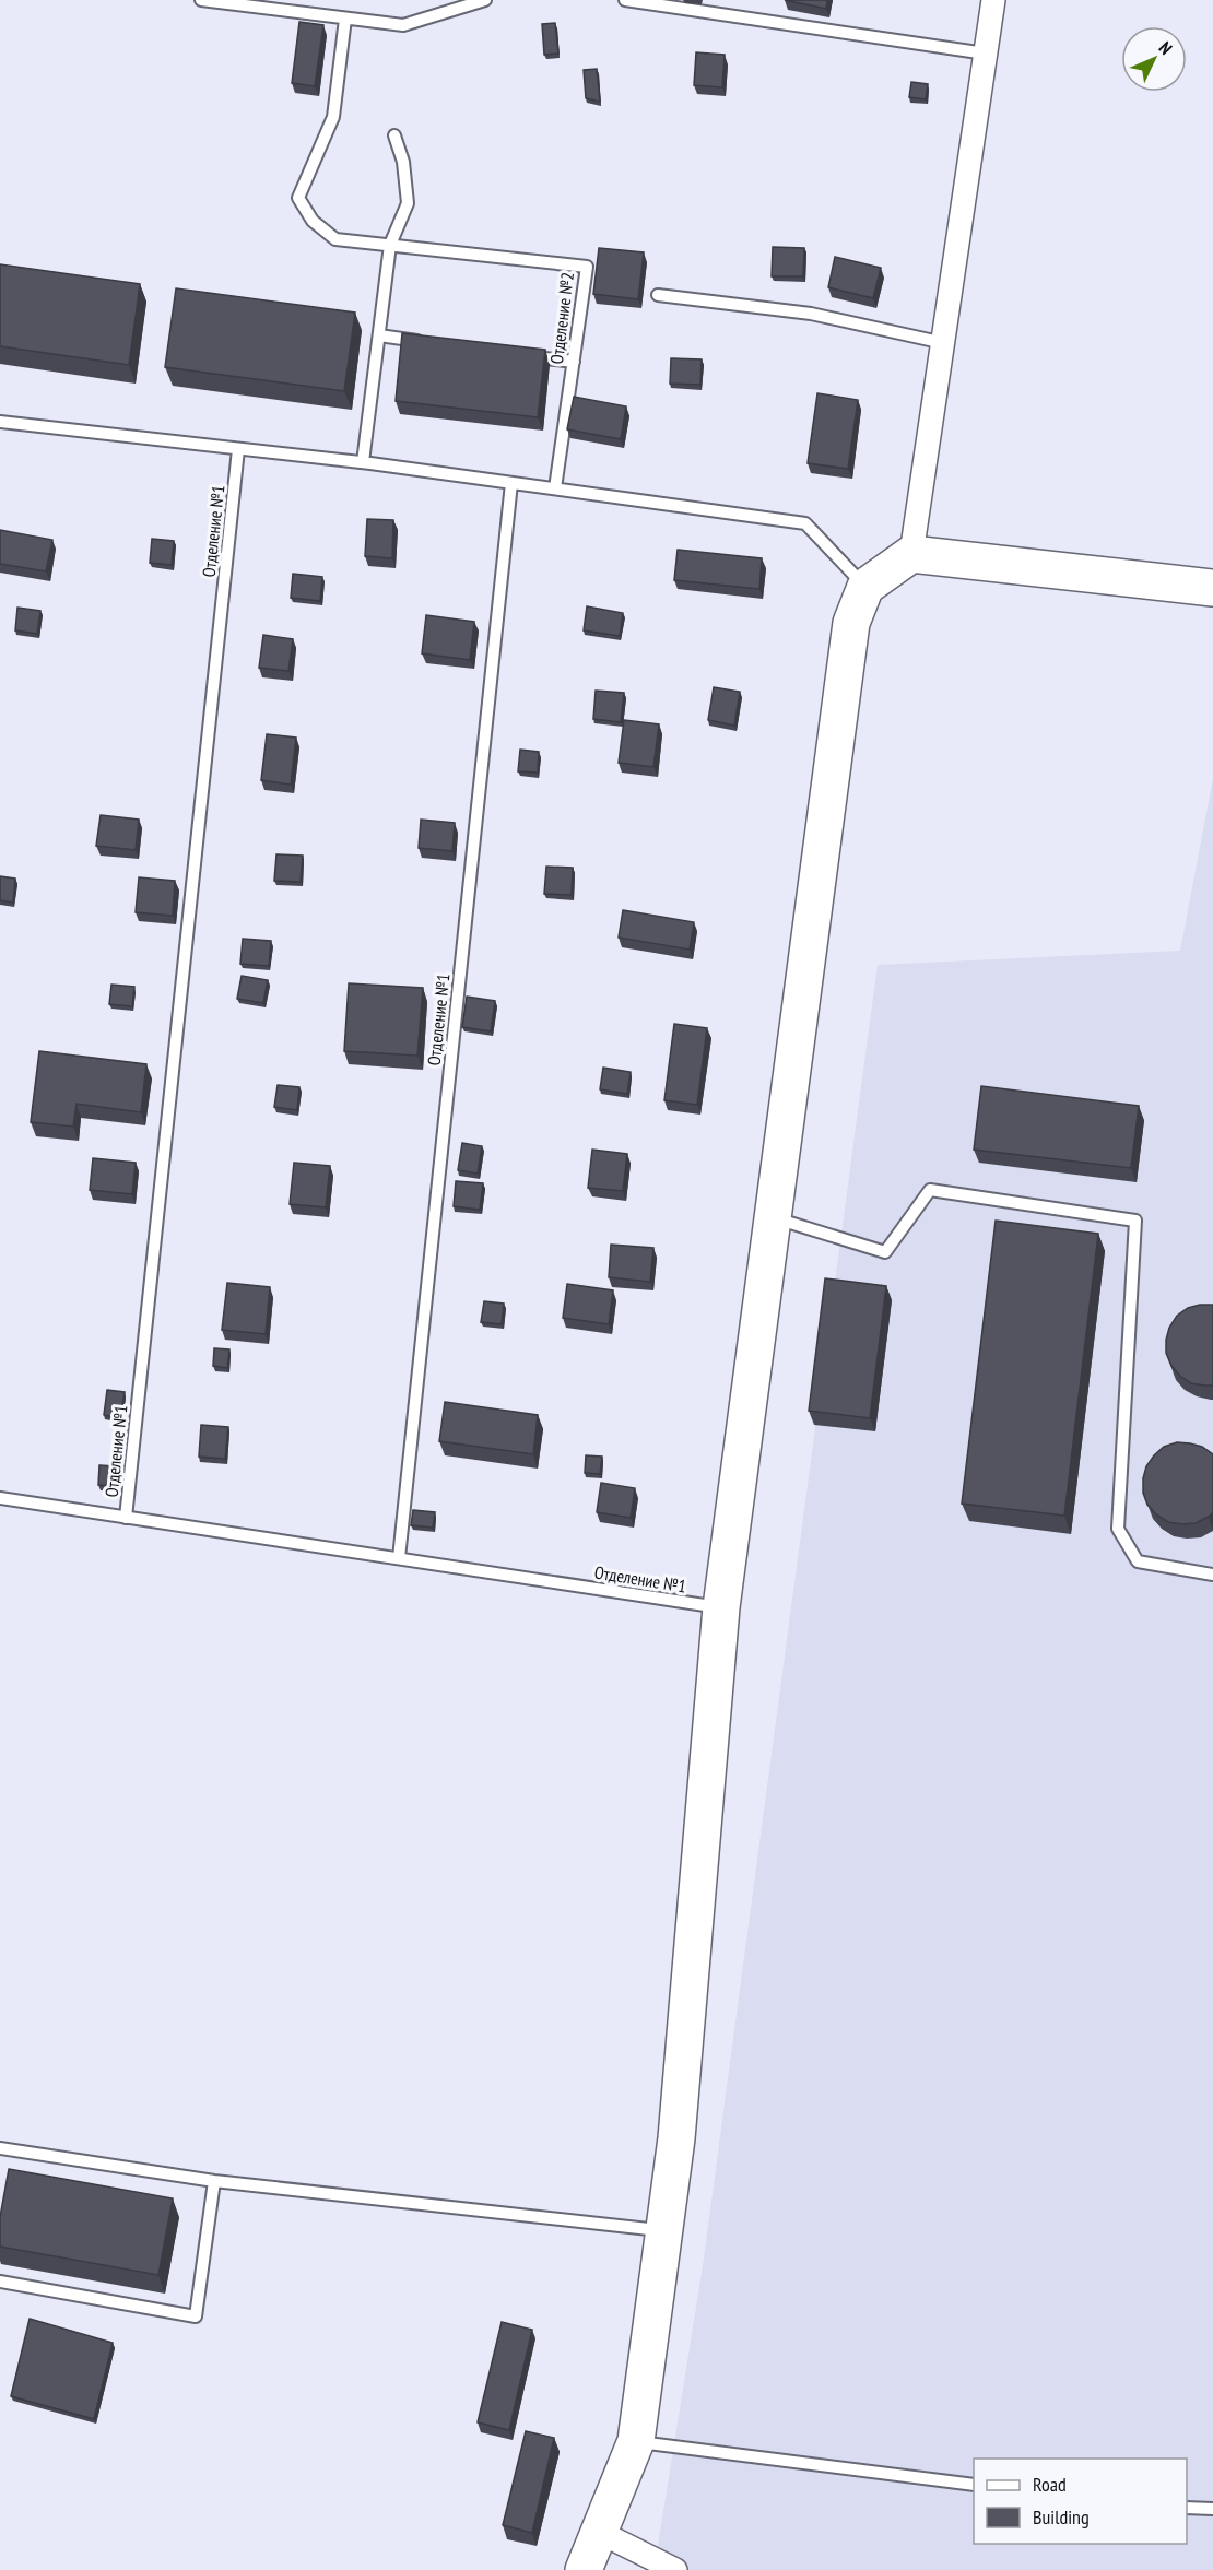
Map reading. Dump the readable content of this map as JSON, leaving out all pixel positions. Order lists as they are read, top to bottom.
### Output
{
  "streets": {
    "lane": ["Отделение №2", "Отделение №1"]
  },
  "legend": ["Road", "Building"],
  "north": "top right"
}
